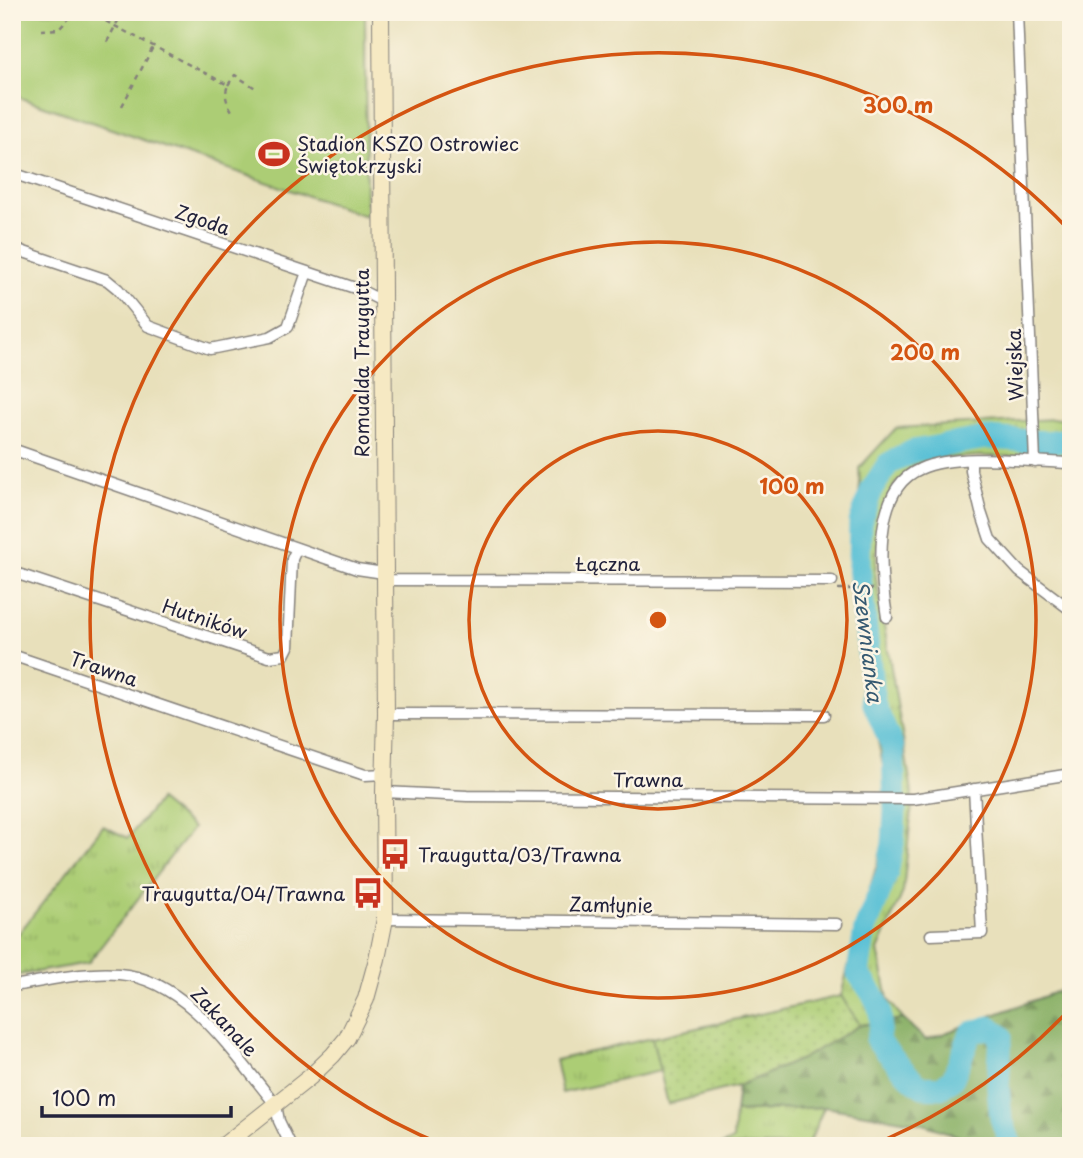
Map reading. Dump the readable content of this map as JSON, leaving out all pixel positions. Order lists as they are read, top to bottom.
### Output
{
  "streets": {
    "main road": ["Romualda Traugutta"],
    "street": [
      "Zgoda",
      "Wiejska",
      "Łączna",
      "Hutników",
      "Trawna",
      "Zamłynie",
      "Zakanale"
    ]
  },
  "crossings": [
    ["Zgoda", "Romualda Traugutta"],
    ["Romualda Traugutta", "Łączna"],
    ["Romualda Traugutta", "Trawna"],
    ["Romualda Traugutta", "Zamłynie"],
    ["Romualda Traugutta", "Zakanale"],
    ["Łączna", "Hutników"]
  ],
  "water": ["Szewnianka"],
  "places": {
    "sports": ["Stadion KSZO Ostrowiec Świętokrzyski"],
    "bus stop": ["Traugutta/03/Trawna", "Traugutta/04/Trawna"]
  },
  "scale_bar": "100 m",
  "rings": ["300 m", "200 m", "100 m"]
}
